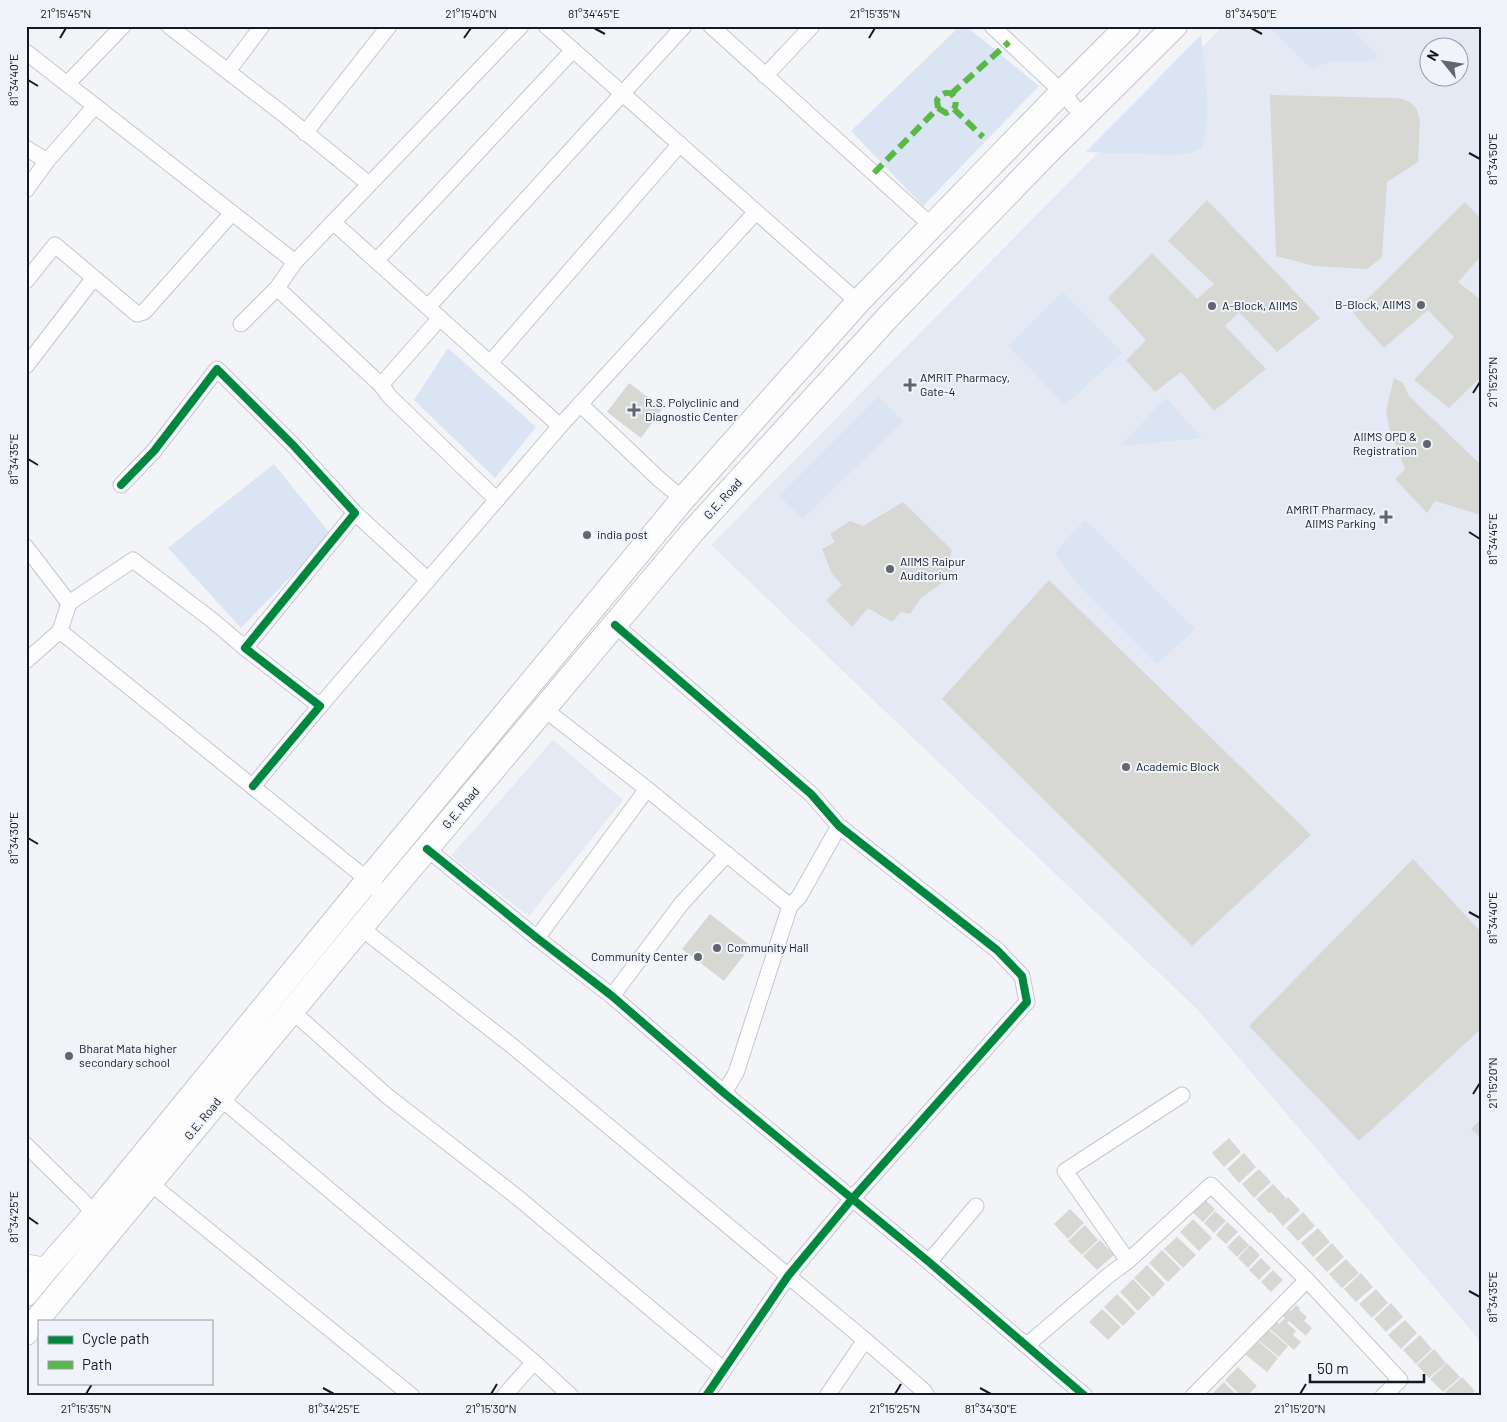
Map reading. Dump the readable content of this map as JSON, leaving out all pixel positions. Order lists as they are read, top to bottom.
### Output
{
  "streets": {
    "main road": ["G.E. Road"]
  },
  "places": {
    "other": [
      "B-Block, AIIMS",
      "A-Block, AIIMS",
      "AIIMS OPD & Registration",
      "india post",
      "AIIMS Raipur Auditorium",
      "Academic Block",
      "Community Hall",
      "Community Center",
      "Bharat Mata higher secondary school"
    ],
    "health": ["AMRIT Pharmacy, Gate-4", "R.S. Polyclinic and Diagnostic Center", "AMRIT Pharmacy, AIIMS Parking"]
  },
  "legend": ["Cycle path", "Path"],
  "scale_bar": "50 m",
  "north": "top left",
  "coordinates": [
    "21°15'45\"N",
    "21°15'40\"N",
    "81°34'45\"E",
    "21°15'35\"N",
    "81°34'50\"E",
    "81°34'40\"E",
    "21°15'25\"N",
    "81°34'35\"E",
    "81°34'30\"E",
    "21°15'20\"N",
    "81°34'25\"E",
    "21°15'30\"N"
  ]
}
